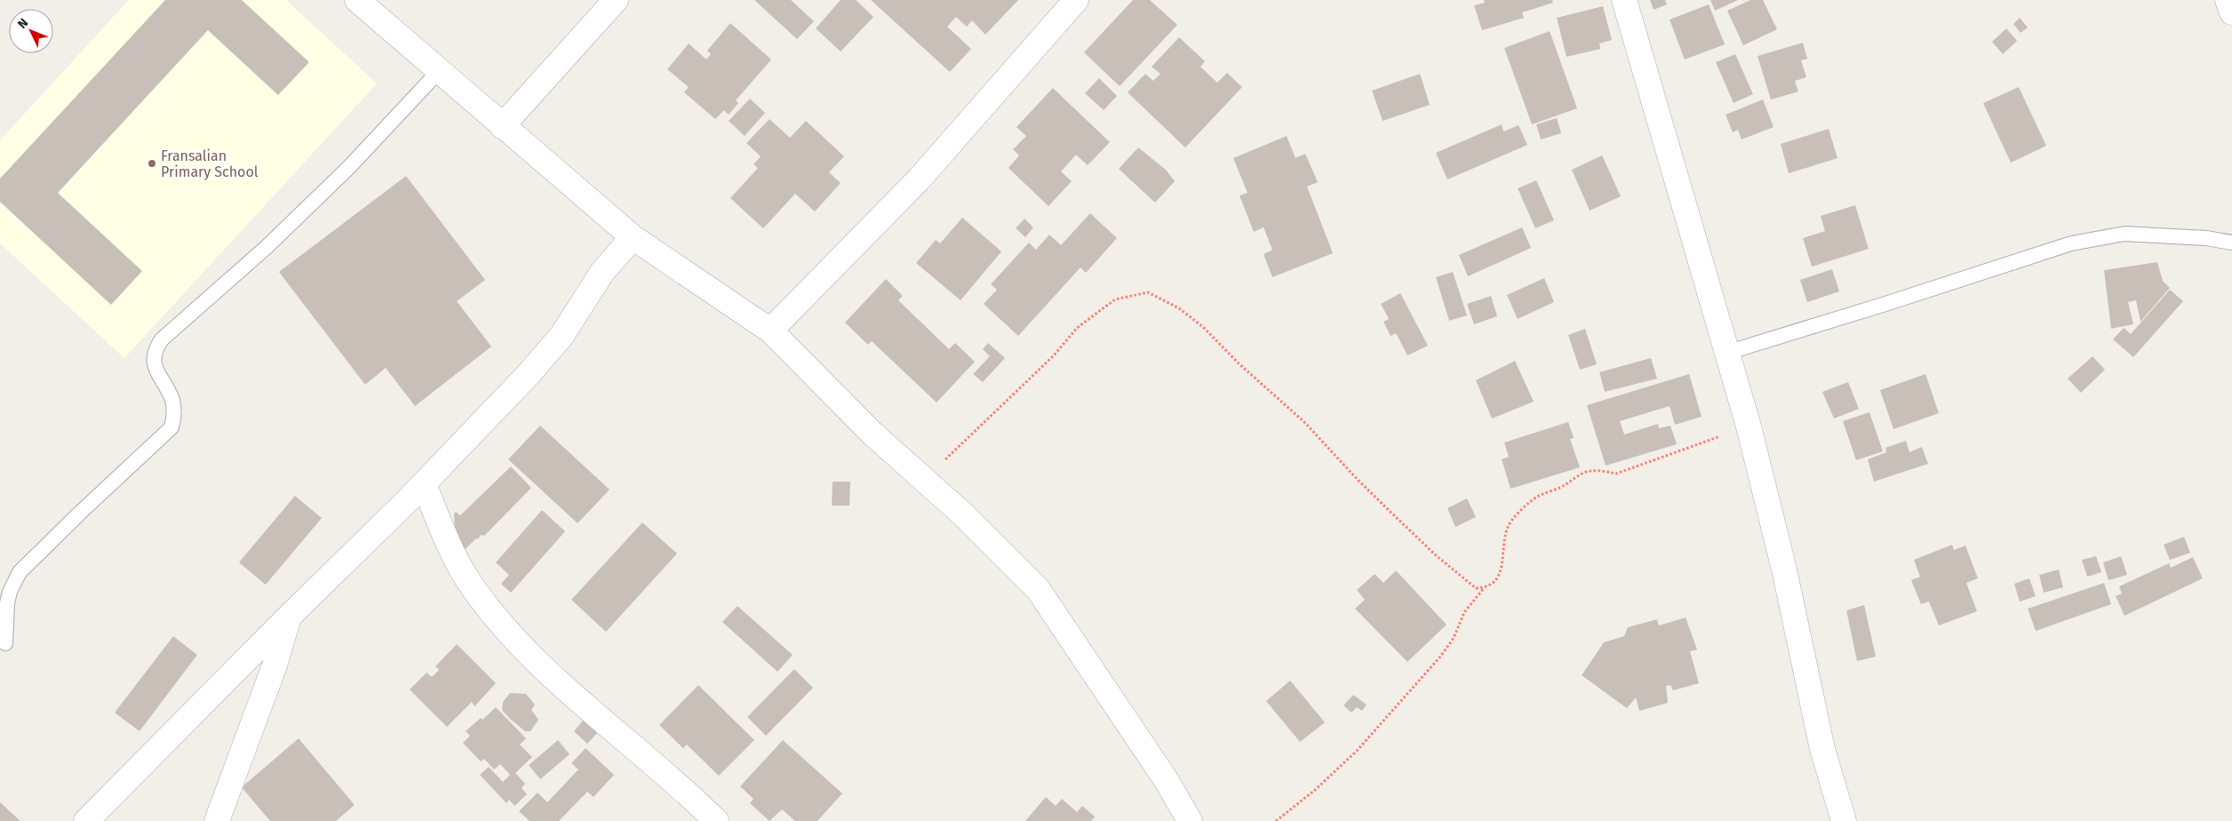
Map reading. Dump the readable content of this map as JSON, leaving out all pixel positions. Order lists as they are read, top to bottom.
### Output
{
  "places": ["Fransalian Primary School"],
  "north": "top left"
}
